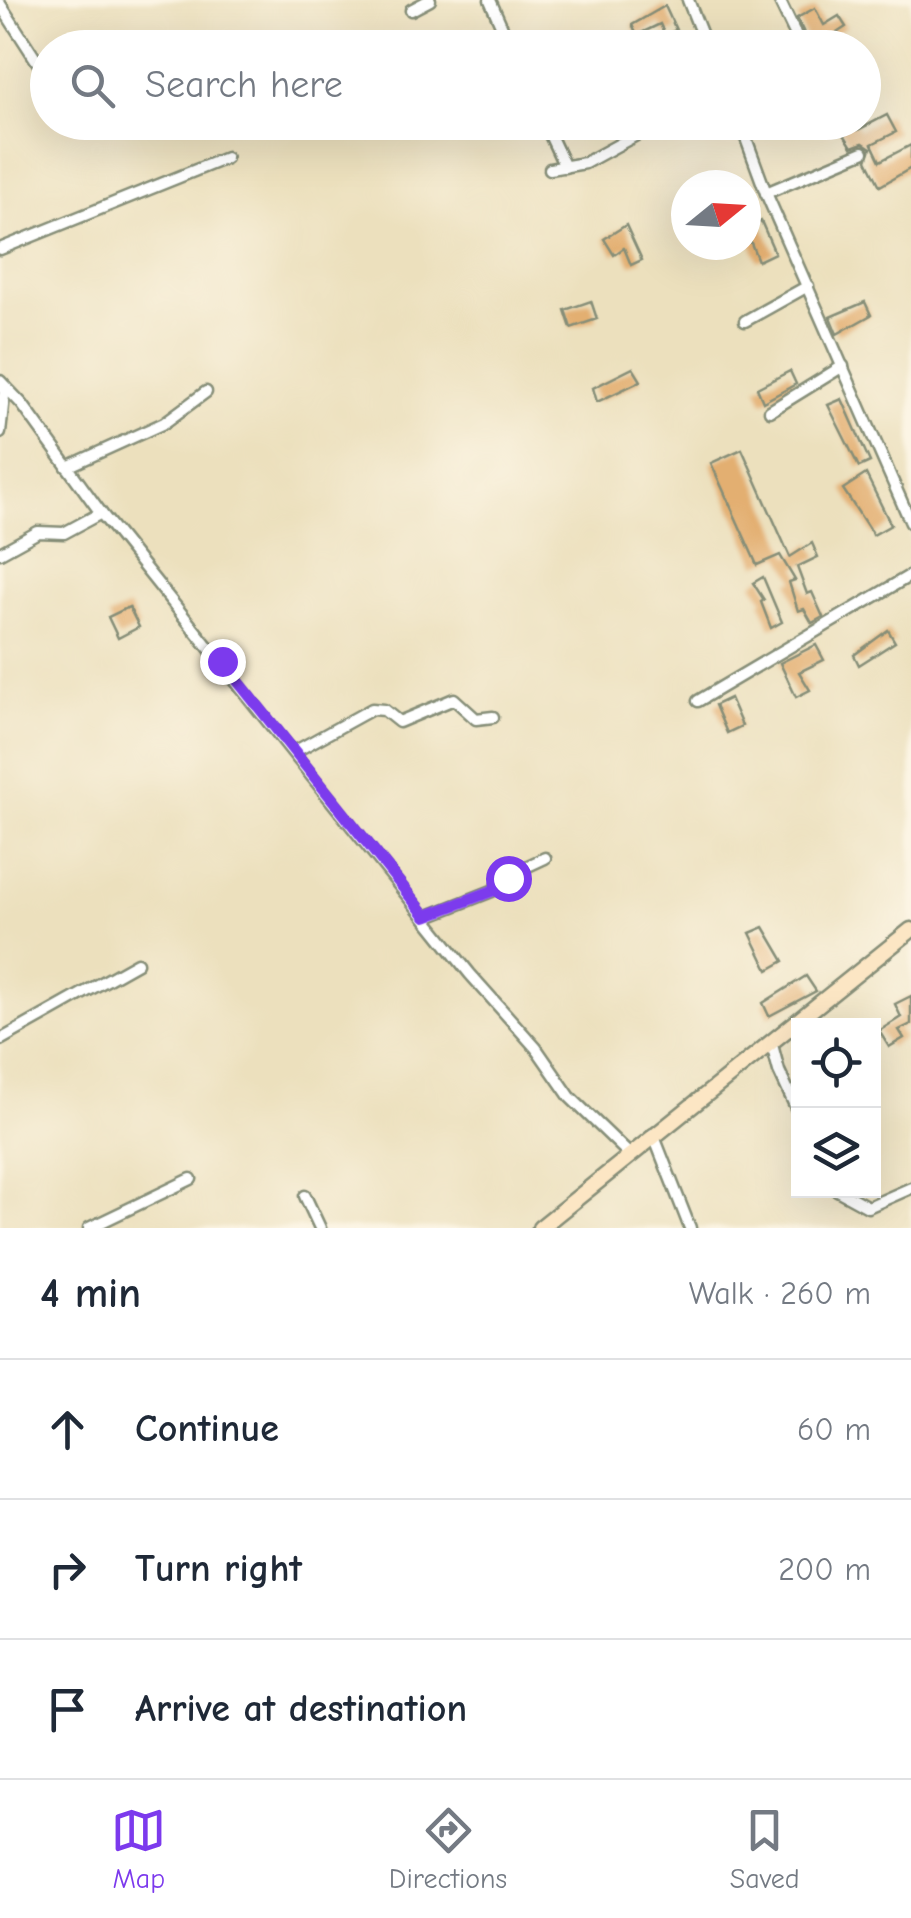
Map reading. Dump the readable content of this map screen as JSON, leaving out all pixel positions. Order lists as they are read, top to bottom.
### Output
{
  "north": "right",
  "page": {
    "search": "Search here",
    "heading": ["4 min", "Walk · 260 m"],
    "list": [
      ["Continue", "60 m"],
      ["Turn right", "200 m"],
      "Arrive at destination"
    ],
    "nav": ["Map", "Directions", "Saved"]
  }
}
